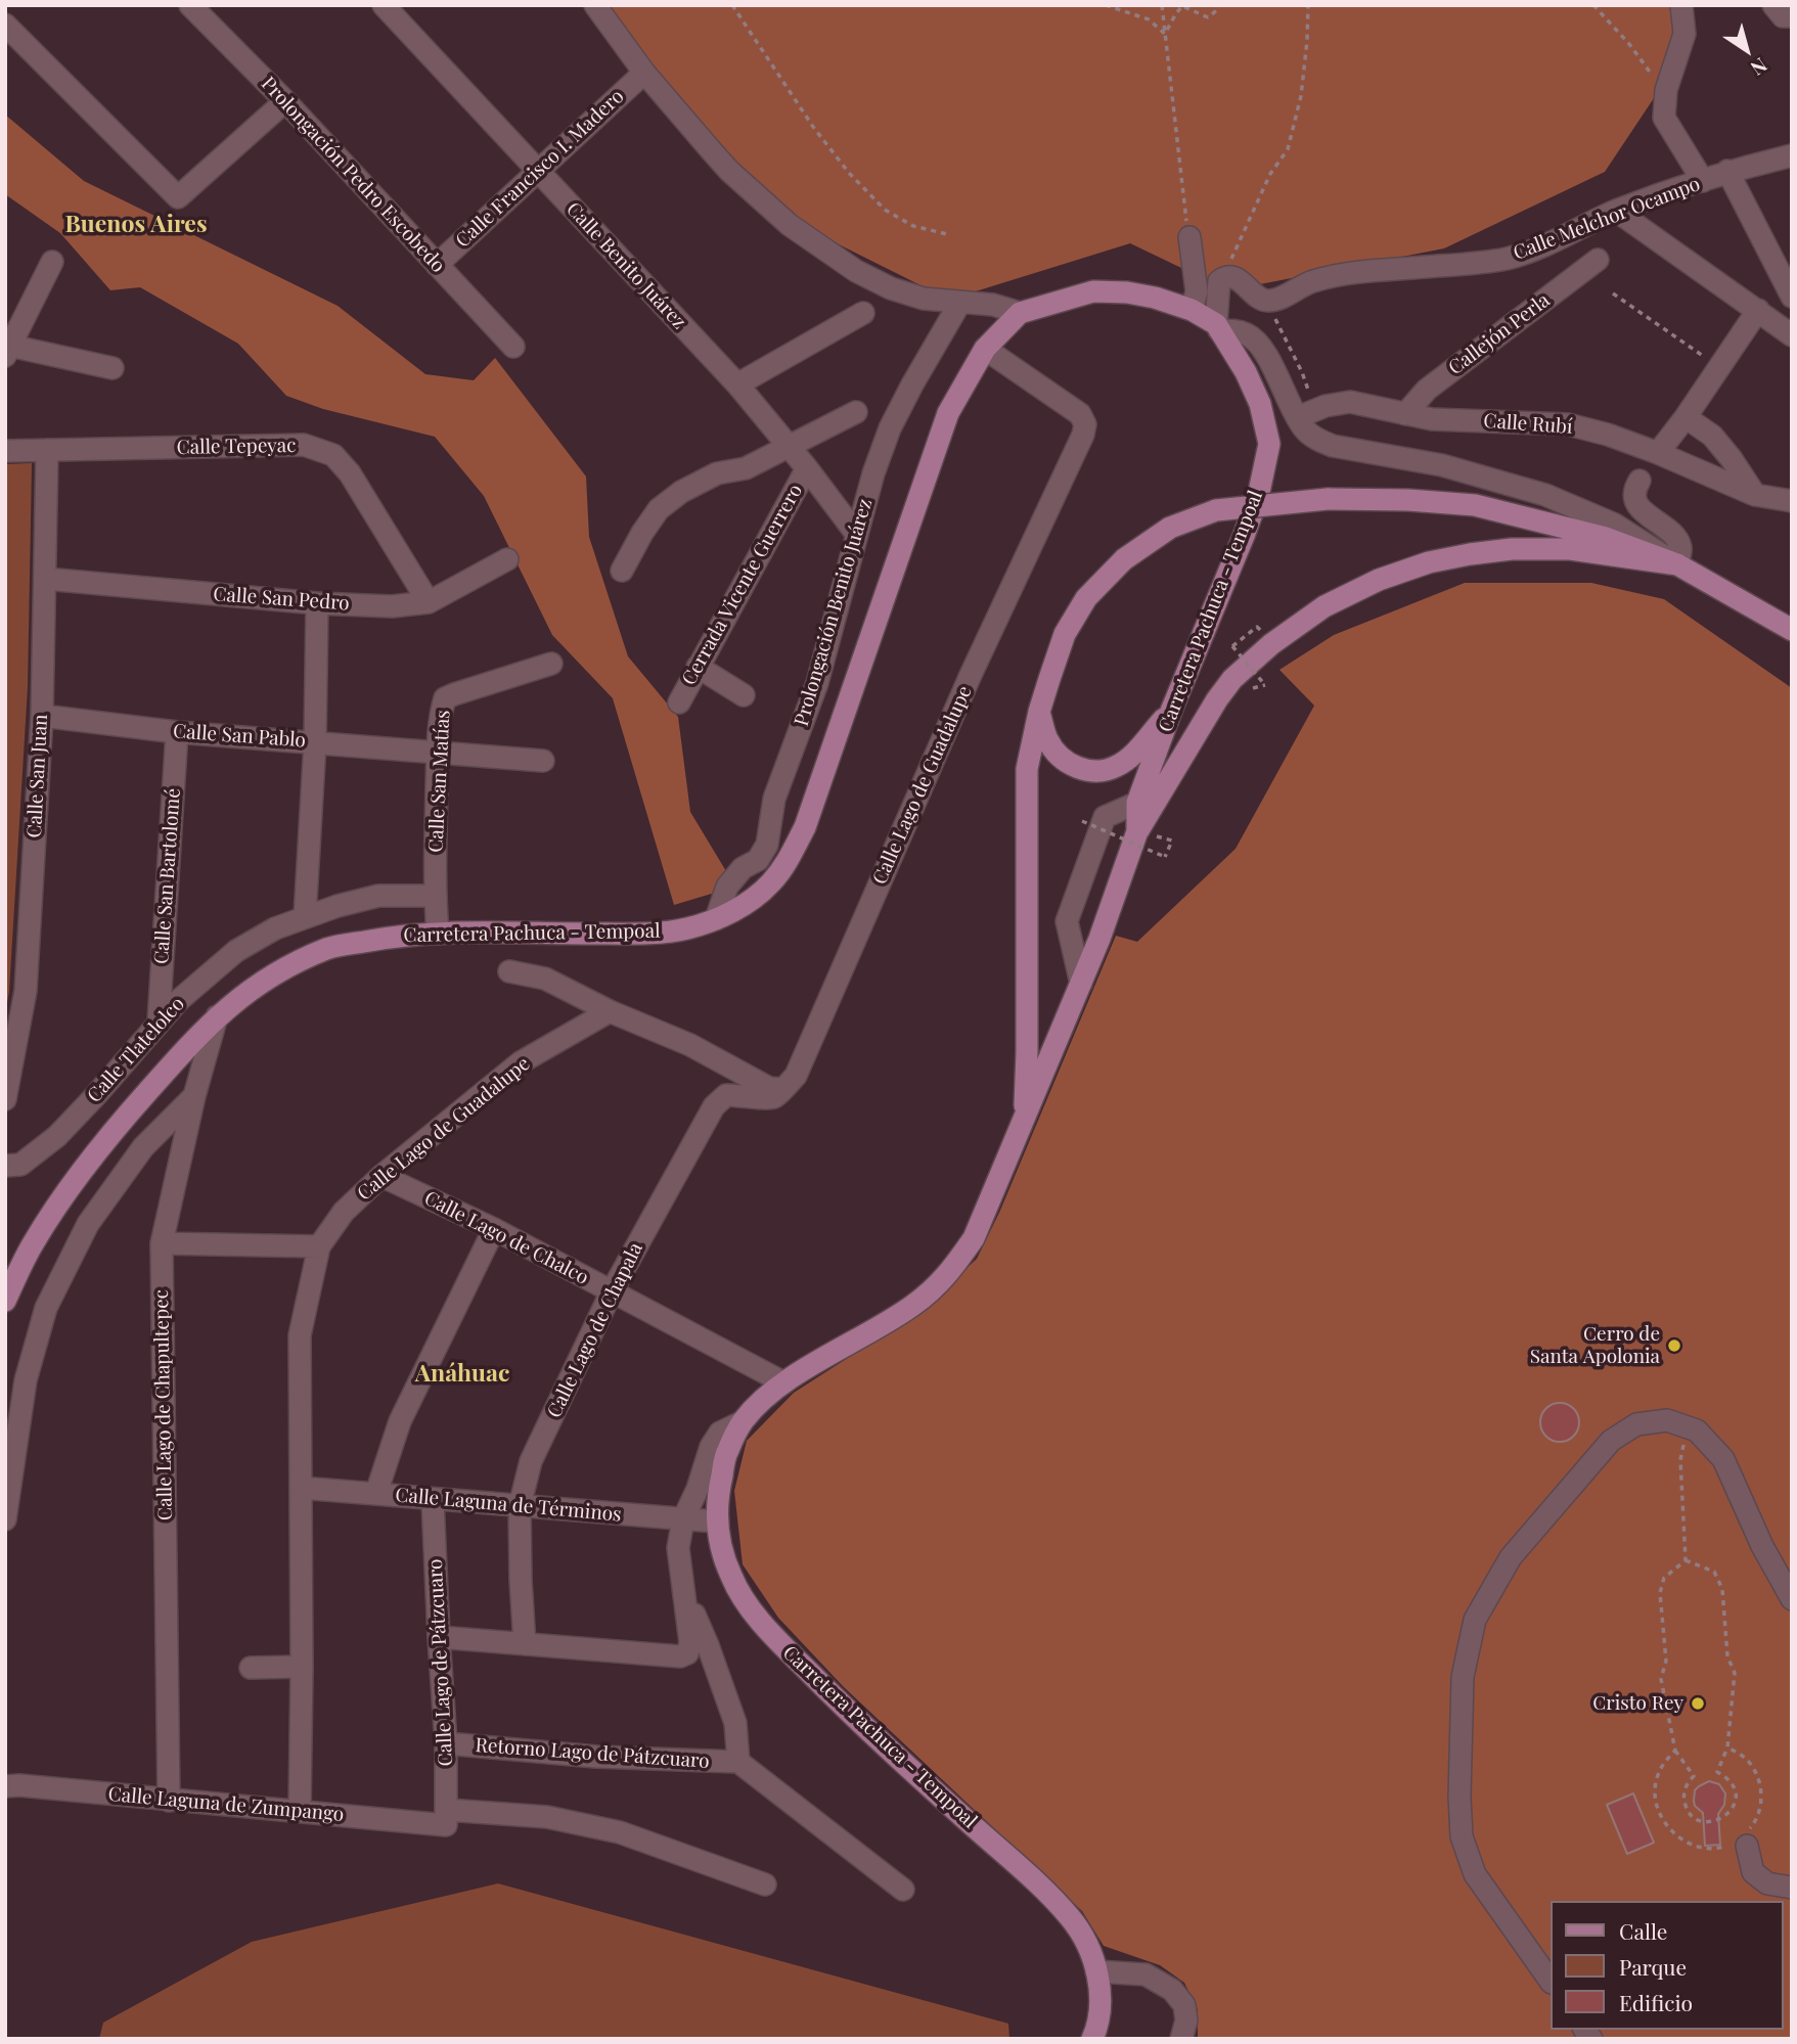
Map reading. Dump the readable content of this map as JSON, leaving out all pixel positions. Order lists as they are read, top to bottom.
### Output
{
  "streets": {
    "main road": ["Carretera Pachuca - Tempoal"],
    "street": [
      "Calle Francisco I. Madero",
      "Prolongación Pedro Escobedo",
      "Calle Melchor Ocampo",
      "Calle Benito Juárez",
      "Callejón Perla",
      "Calle Rubí",
      "Calle Tepeyac",
      "Cerrada Vicente Guerrero",
      "Calle San Pedro",
      "Prolongación Benito Juárez",
      "Calle San Pablo",
      "Calle San Juan",
      "Calle San Matías",
      "Calle Lago de Guadalupe",
      "Calle San Bartolomé",
      "Calle Tlatelolco",
      "Calle Lago de Chalco",
      "Calle Lago de Chapala",
      "Calle Lago de Chapultepec",
      "Calle Laguna de Términos",
      "Calle Lago de Pátzcuaro",
      "Retorno Lago de Pátzcuaro",
      "Calle Laguna de Zumpango"
    ]
  },
  "crossings": [
    ["Calle Francisco I. Madero", "Prolongación Pedro Escobedo"],
    ["Calle Francisco I. Madero", "Calle Benito Juárez"],
    ["Calle Benito Juárez", "Cerrada Vicente Guerrero"],
    ["Calle Benito Juárez", "Prolongación Benito Juárez"],
    ["Callejón Perla", "Calle Rubí"],
    ["Calle Tepeyac", "Calle San Pedro"],
    ["Calle Tepeyac", "Calle San Juan"],
    ["Calle San Pedro", "Calle San Juan"],
    ["Carretera Pachuca - Tempoal", "Prolongación Benito Juárez"],
    ["Carretera Pachuca - Tempoal", "Calle San Matías"],
    ["Carretera Pachuca - Tempoal", "Calle Lago de Guadalupe"],
    ["Carretera Pachuca - Tempoal", "Calle Lago de Chalco"],
    ["Carretera Pachuca - Tempoal", "Calle Lago de Chapultepec"],
    ["Carretera Pachuca - Tempoal", "Calle Laguna de Términos"],
    ["Calle San Pablo", "Calle San Juan"],
    ["Calle San Pablo", "Calle San Matías"],
    ["Calle San Pablo", "Calle San Bartolomé"],
    ["Calle San Matías", "Calle Tlatelolco"],
    ["Calle Lago de Guadalupe", "Calle Lago de Chalco"],
    ["Calle Lago de Guadalupe", "Calle Lago de Chapala"],
    ["Calle Lago de Guadalupe", "Calle Laguna de Términos"],
    ["Calle Lago de Guadalupe", "Calle Laguna de Zumpango"],
    ["Calle San Bartolomé", "Calle Tlatelolco"],
    ["Calle Lago de Chalco", "Calle Lago de Chapala"],
    ["Calle Lago de Chapala", "Calle Laguna de Términos"],
    ["Calle Lago de Chapultepec", "Calle Laguna de Zumpango"],
    ["Calle Laguna de Términos", "Calle Lago de Pátzcuaro"],
    ["Calle Lago de Pátzcuaro", "Retorno Lago de Pátzcuaro"],
    ["Calle Lago de Pátzcuaro", "Calle Laguna de Zumpango"]
  ],
  "districts": ["Buenos Aires", "Anáhuac"],
  "places": ["Cerro de Santa Apolonia", "Cristo Rey"],
  "legend": ["Calle", "Parque", "Edificio"],
  "north": "bottom right"
}
